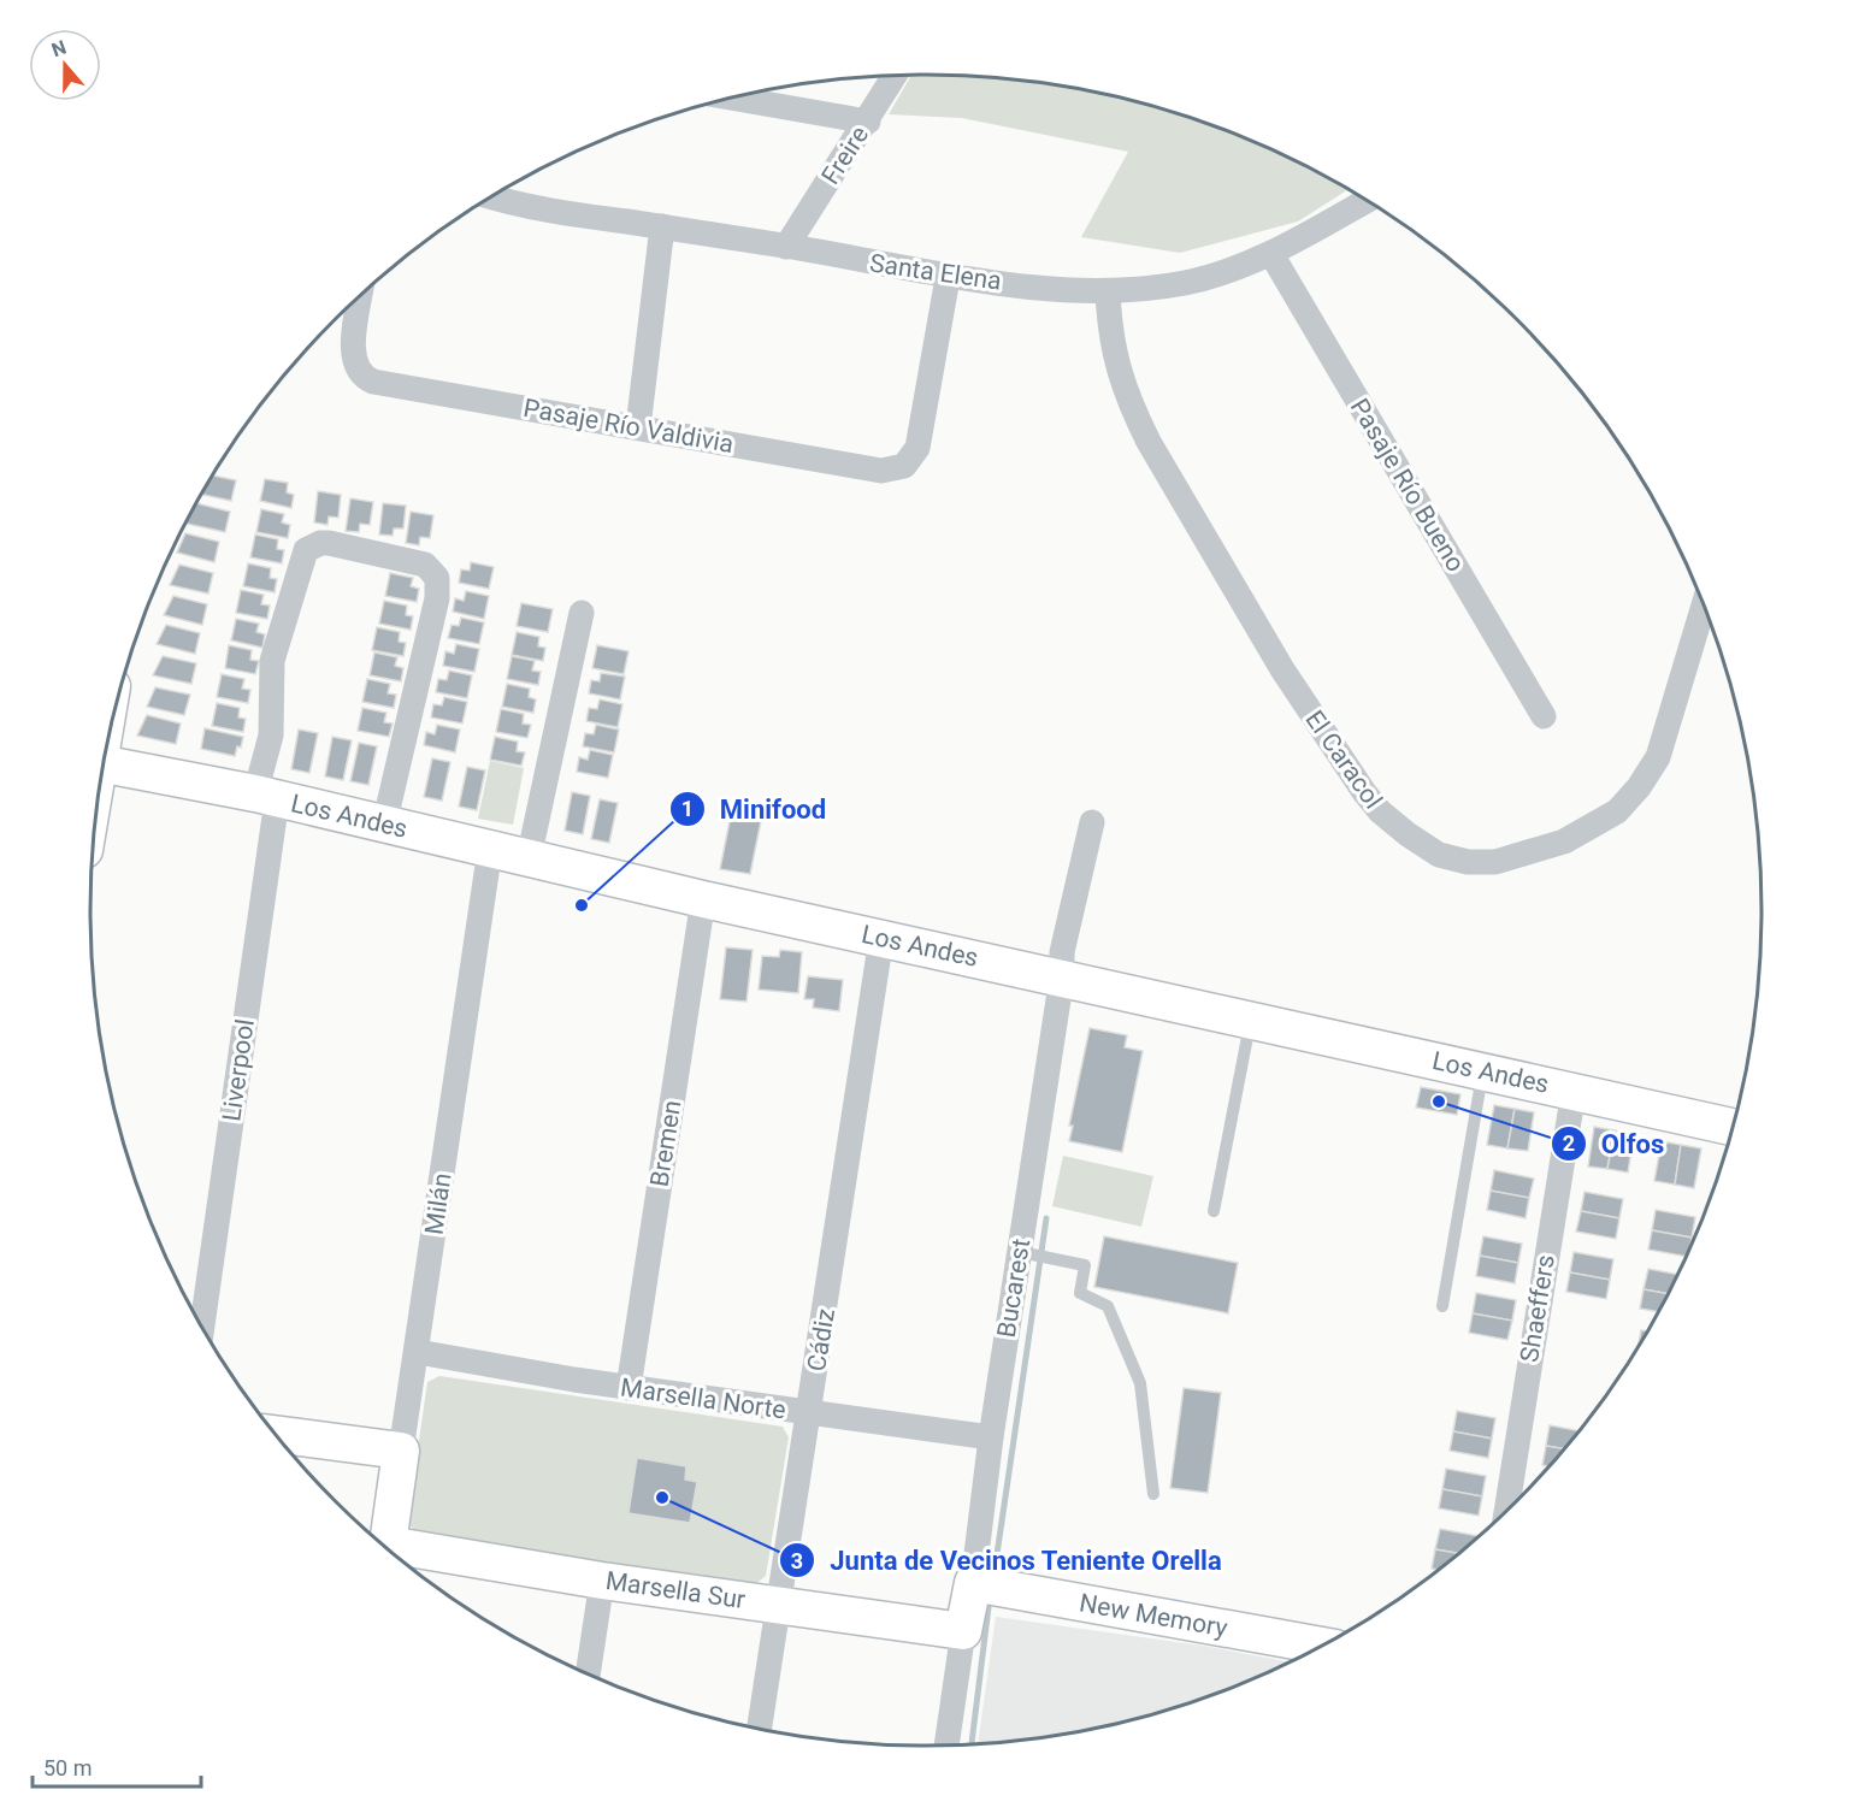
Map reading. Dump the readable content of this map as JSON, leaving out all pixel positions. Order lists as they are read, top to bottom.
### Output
{
  "streets": {
    "street": [
      "Freire",
      "Santa Elena",
      "Pasaje Río Valdivia",
      "Pasaje Río Bueno",
      "El Caracol",
      "Los Andes",
      "Liverpool",
      "Bremen",
      "Milán",
      "Bucarest",
      "Shaeffers",
      "Cádiz",
      "Marsella Norte",
      "Marsella Sur",
      "New Memory"
    ]
  },
  "crossings": [
    ["Freire", "Santa Elena"],
    ["Santa Elena", "Pasaje Río Valdivia"],
    ["Santa Elena", "Pasaje Río Bueno"],
    ["Santa Elena", "El Caracol"],
    ["Los Andes", "Liverpool"],
    ["Los Andes", "Bremen"],
    ["Los Andes", "Milán"],
    ["Los Andes", "Bucarest"],
    ["Los Andes", "Shaeffers"],
    ["Los Andes", "Cádiz"],
    ["Bremen", "Marsella Norte"],
    ["Milán", "Marsella Norte"],
    ["Bucarest", "Marsella Norte"],
    ["Bucarest", "Marsella Sur"],
    ["Bucarest", "New Memory"],
    ["Cádiz", "Marsella Norte"],
    ["Cádiz", "Marsella Sur"]
  ],
  "places": ["Minifood", "Olfos", "Junta de Vecinos Teniente Orella"],
  "scale_bar": "50 m",
  "north": "top"
}
